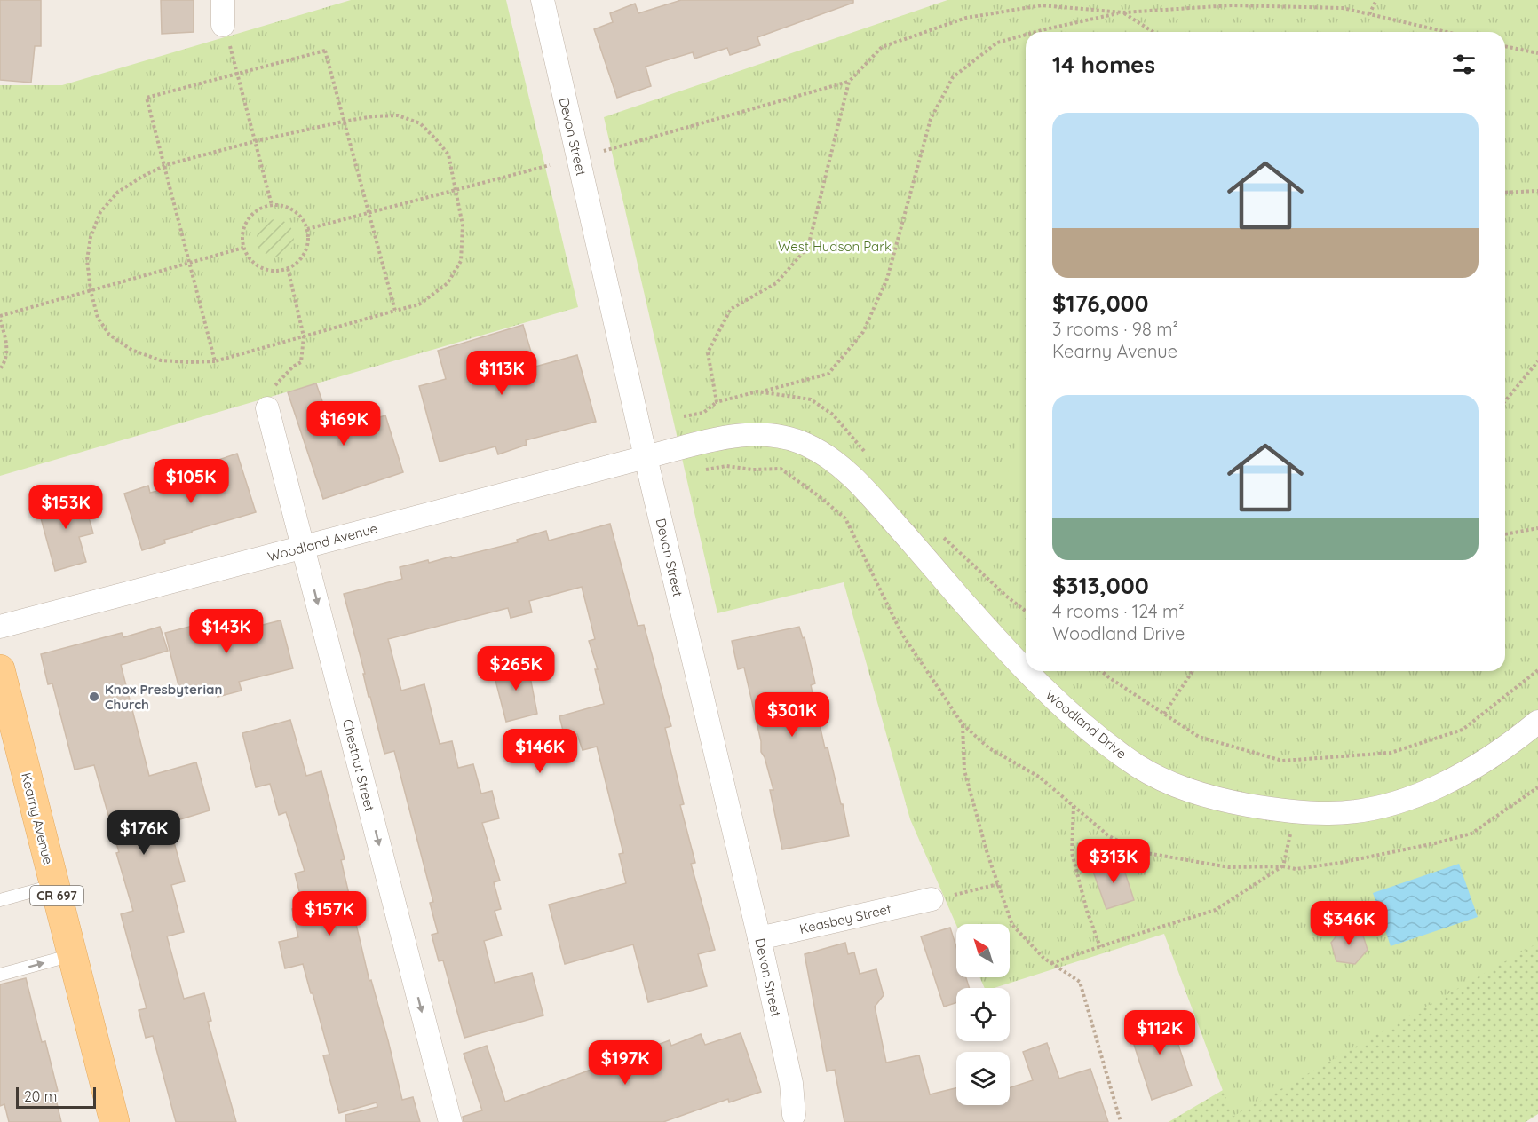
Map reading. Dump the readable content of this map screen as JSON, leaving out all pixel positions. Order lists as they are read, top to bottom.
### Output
{
  "streets": {
    "main road": ["Kearny Avenue", "CR 697"],
    "street": [
      "Devon Street",
      "Woodland Avenue",
      "Woodland Drive",
      "Chestnut Street",
      "Keasbey Street"
    ]
  },
  "crossings": [
    ["Devon Street", "Woodland Avenue"],
    ["Devon Street", "Woodland Drive"],
    ["Devon Street", "Keasbey Street"],
    ["Woodland Avenue", "Woodland Drive"],
    ["Woodland Avenue", "Chestnut Street"]
  ],
  "one_way": ["Chestnut Street"],
  "parks": ["West Hudson Park"],
  "places": ["Knox Presbyterian Church"],
  "scale_bar": "20 m",
  "north": "top left",
  "page": {
    "heading": "14 homes",
    "list": [
      {
        "name": "$176,000",
        "note": "3 rooms · 98 m² · Kearny Avenue"
      },
      {
        "name": "$313,000",
        "note": "4 rooms · 124 m² · Woodland Drive"
      }
    ],
    "price": [
      "$113K",
      "$169K",
      "$105K",
      "$153K",
      "$143K",
      "$265K",
      "$301K",
      "$146K",
      "$176K",
      "$313K",
      "$157K",
      "$346K",
      "$112K",
      "$197K"
    ],
    "scale": "20 m"
  }
}
